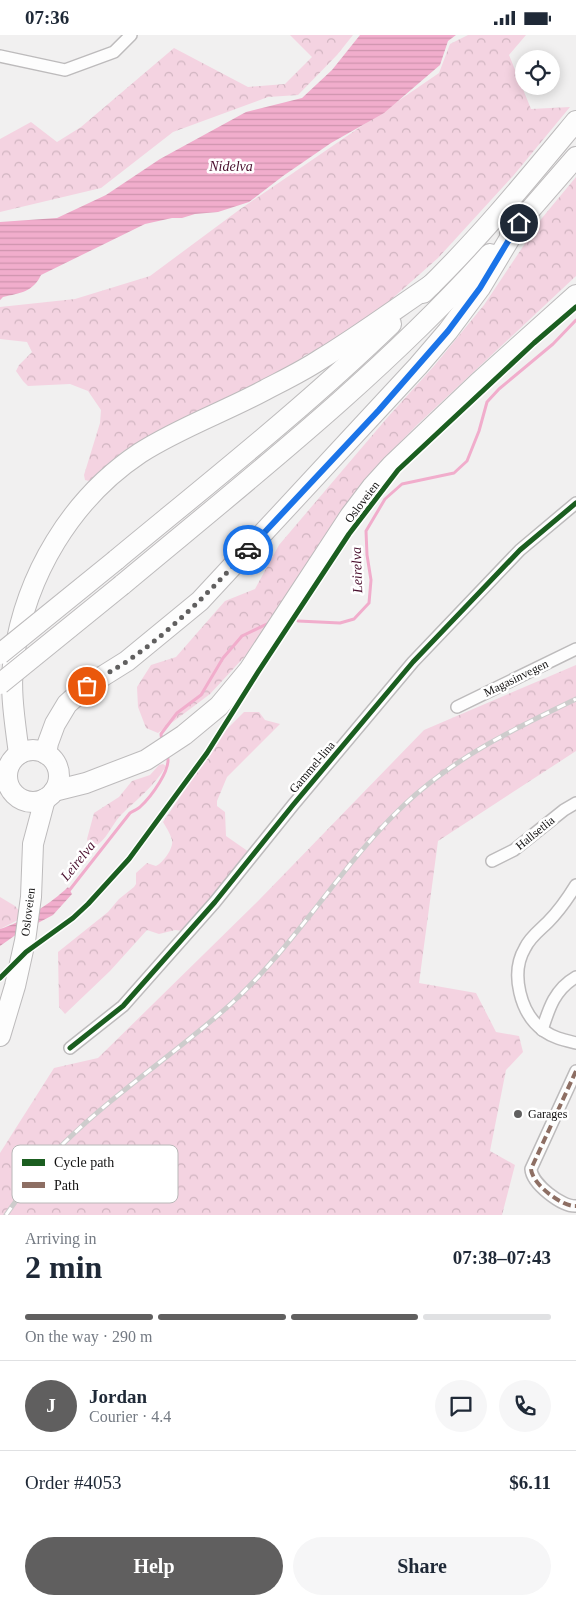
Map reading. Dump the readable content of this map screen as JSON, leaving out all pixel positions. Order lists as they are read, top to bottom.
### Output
{
  "streets": {
    "highway": ["Osloveien"],
    "street": ["Magasinvegen", "Gammel-lina", "Hallsetlia"]
  },
  "water": ["Nidelva", "Leirelva"],
  "places": ["Garages"],
  "legend": ["Cycle path", "Path"],
  "page": {
    "status": "07:36",
    "heading": ["2 min", "Arriving in", "07:38–07:43"],
    "panel": [
      "Jordan",
      "Courier · 4.4",
      "Order #4053",
      "$6.11"
    ],
    "bar": "On the way · 290 m",
    "round": "J",
    "buttons": ["Help", "Share"]
  }
}
